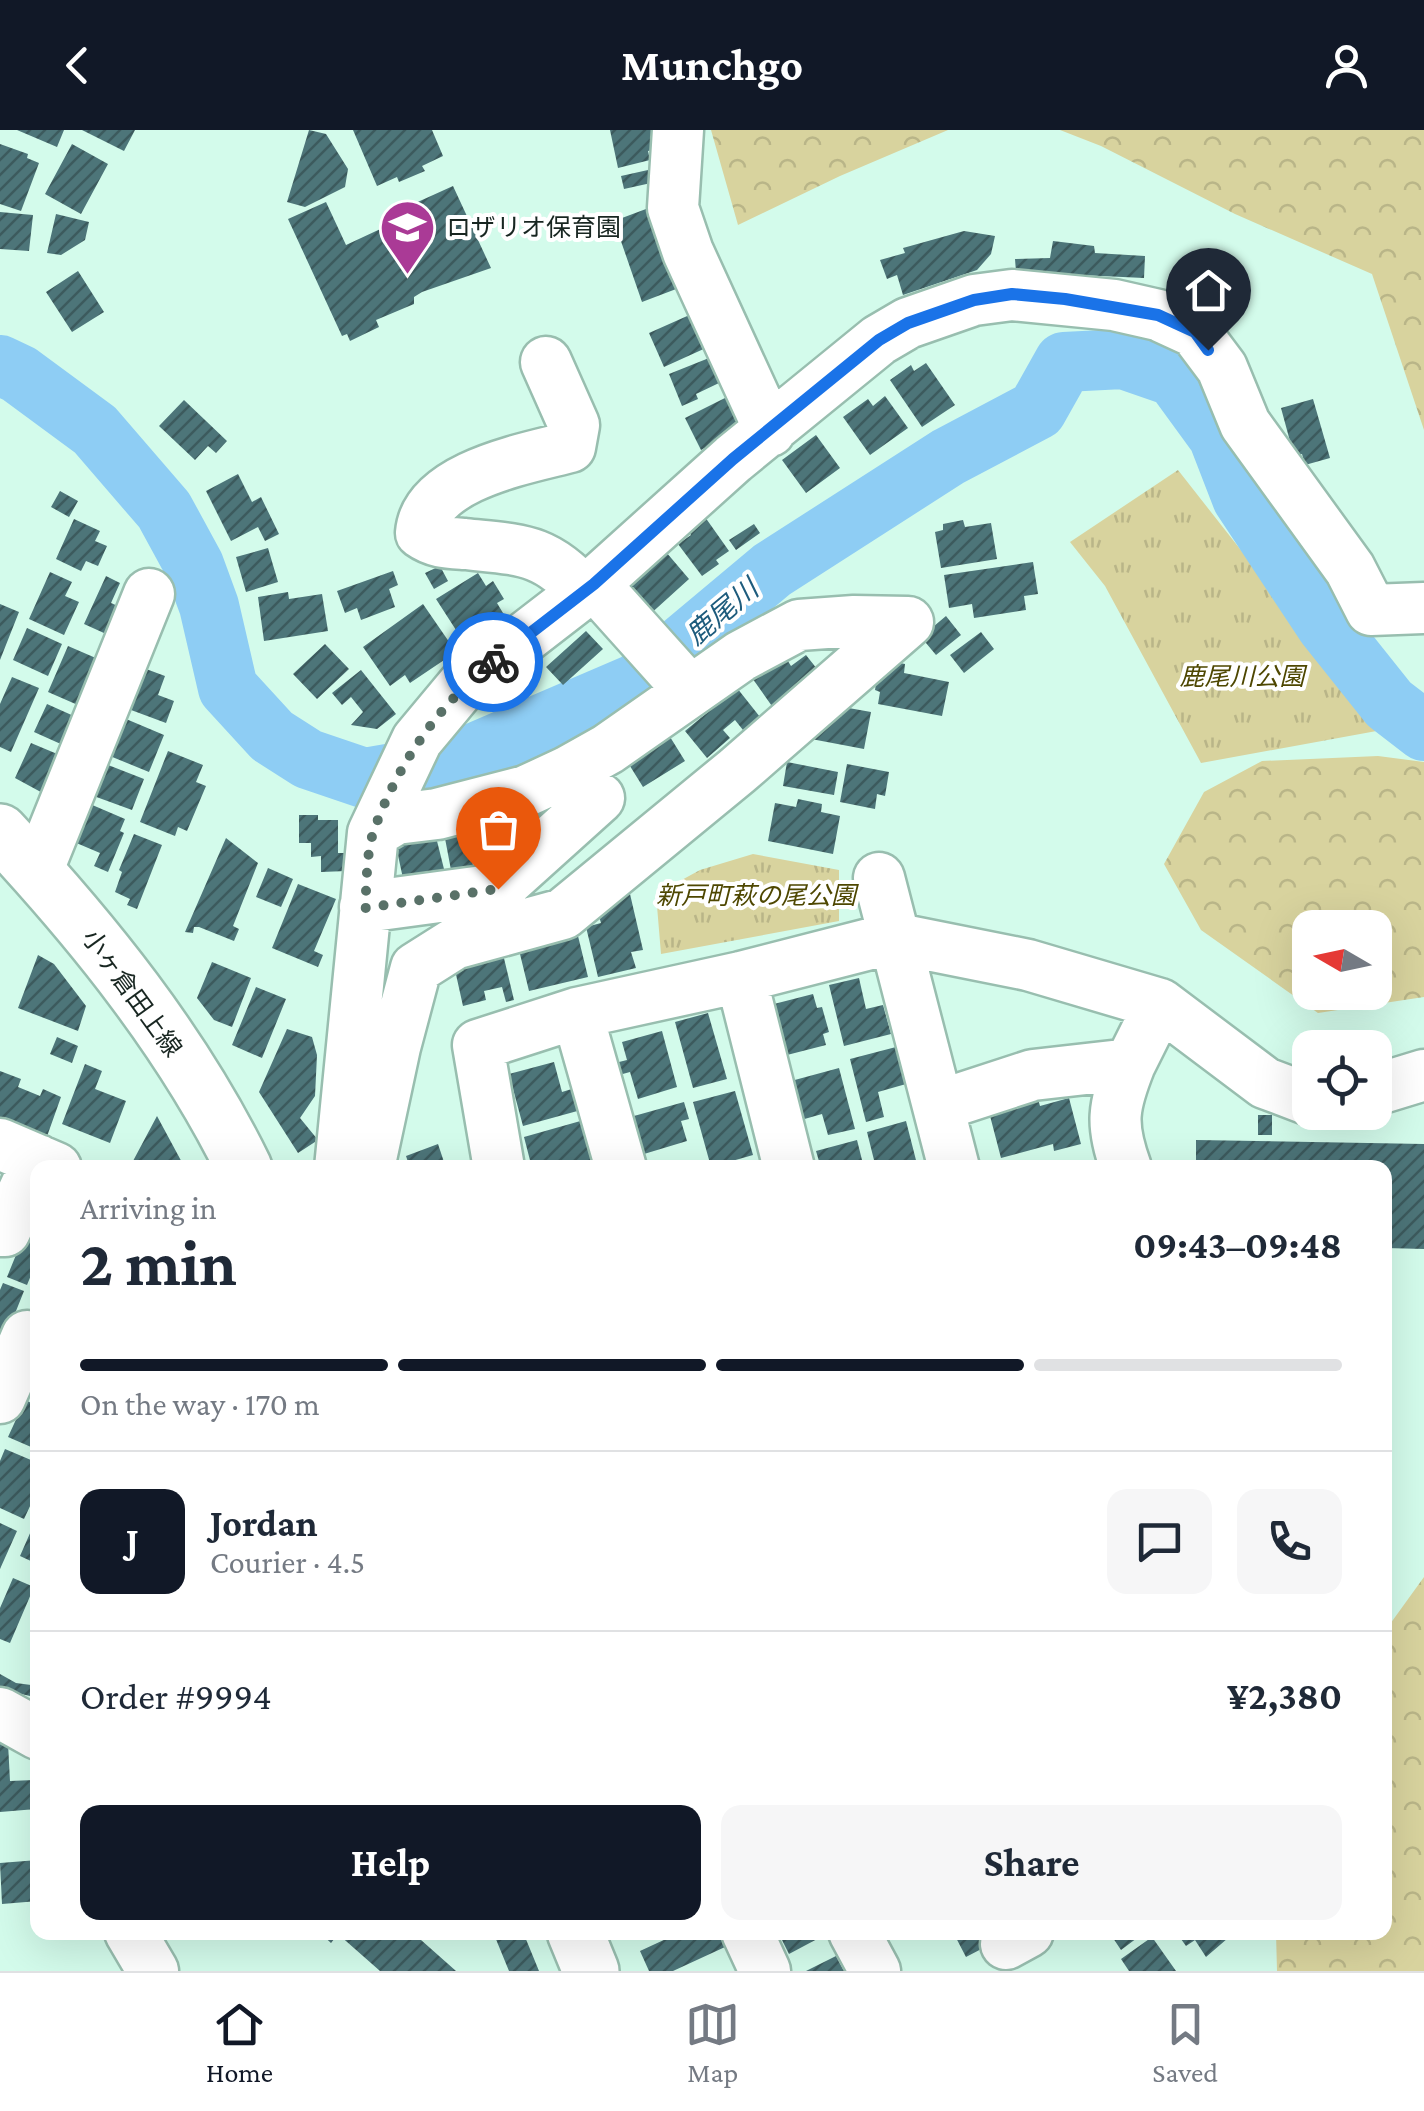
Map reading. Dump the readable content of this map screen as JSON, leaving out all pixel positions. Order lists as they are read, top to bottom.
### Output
{
  "streets": {
    "main road": ["小ヶ倉田上線"]
  },
  "water": ["鹿尾川"],
  "parks": ["鹿尾川公園", "新戸町萩の尾公園"],
  "places": {
    "school or university": ["ロザリオ保育園"]
  },
  "north": "left",
  "page": {
    "header": "Munchgo",
    "heading": ["2 min", "Arriving in", "09:43–09:48"],
    "panel": [
      "Jordan",
      "Courier · 4.5",
      "Order #9994",
      "¥2,380"
    ],
    "bar": "On the way · 170 m",
    "round": "J",
    "buttons": ["Help", "Share"],
    "tabs": ["Home", "Map", "Saved"]
  }
}
